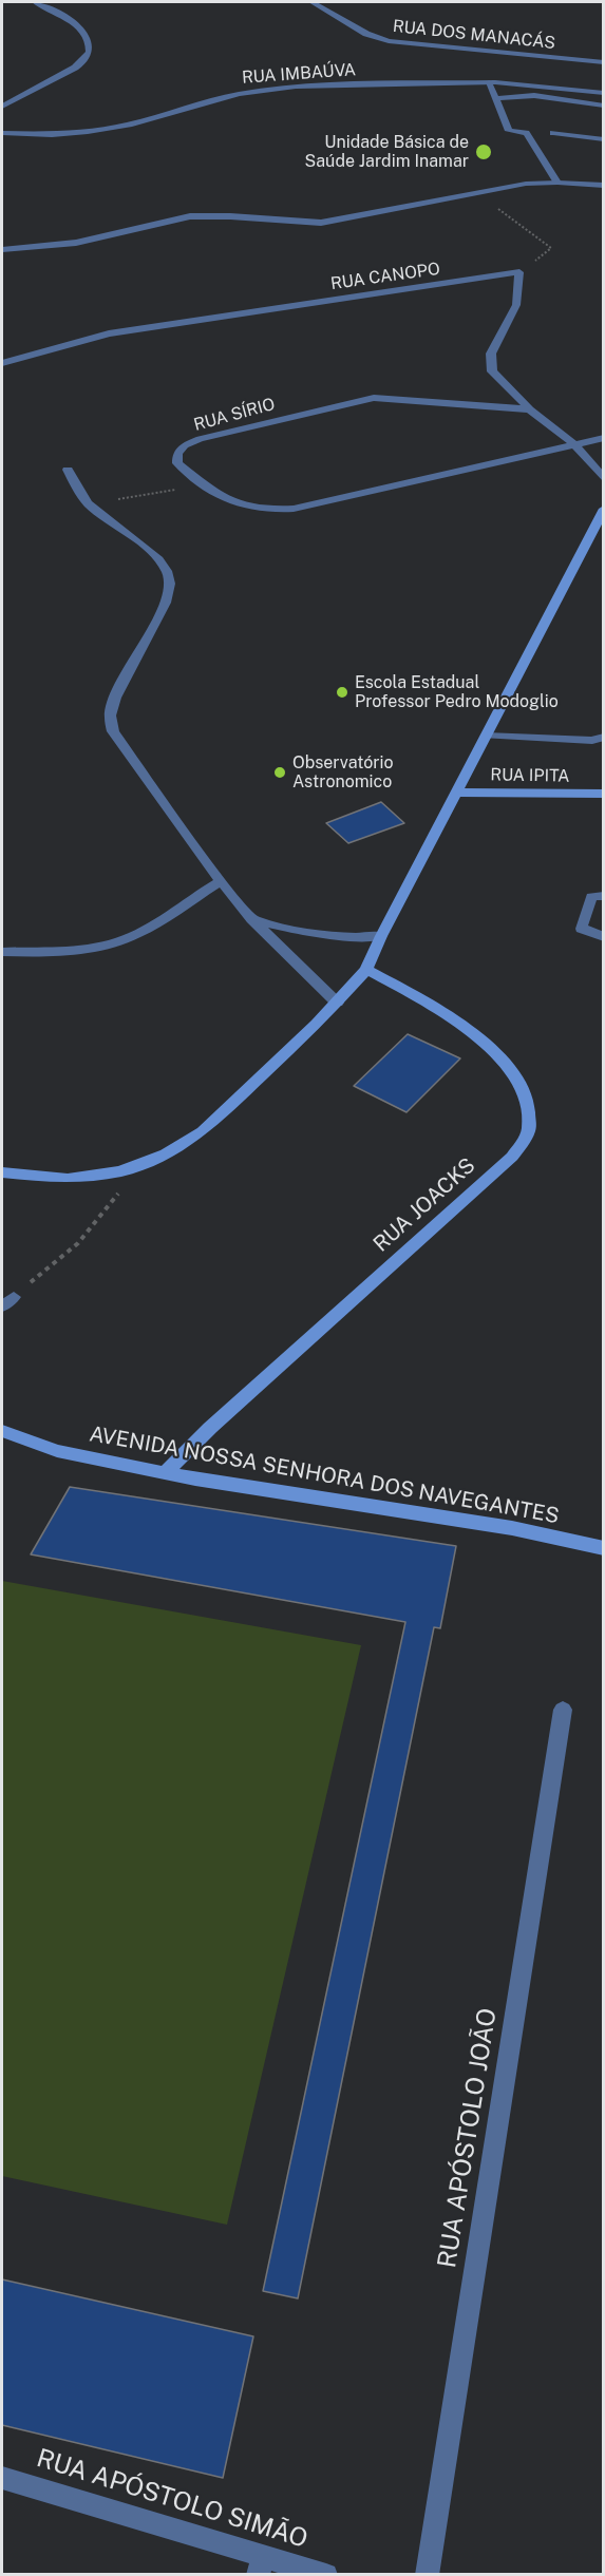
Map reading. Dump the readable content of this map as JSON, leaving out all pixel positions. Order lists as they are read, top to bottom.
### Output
{
  "streets": {
    "main road": ["RUA IPITA", "RUA JOACKS", "AVENIDA NOSSA SENHORA DOS NAVEGANTES"],
    "street": [
      "RUA DOS MANACÁS",
      "RUA IMBAÚVA",
      "RUA CANOPO",
      "RUA SÍRIO",
      "RUA APÓSTOLO JOÃO",
      "RUA APÓSTOLO SIMÃO"
    ]
  },
  "crossings": [
    ["RUA JOACKS", "AVENIDA NOSSA SENHORA DOS NAVEGANTES"]
  ],
  "places": ["Unidade Básica de Saúde Jardim Inamar", "Escola Estadual Professor Pedro Modoglio", "Observatório Astronomico"]
}
